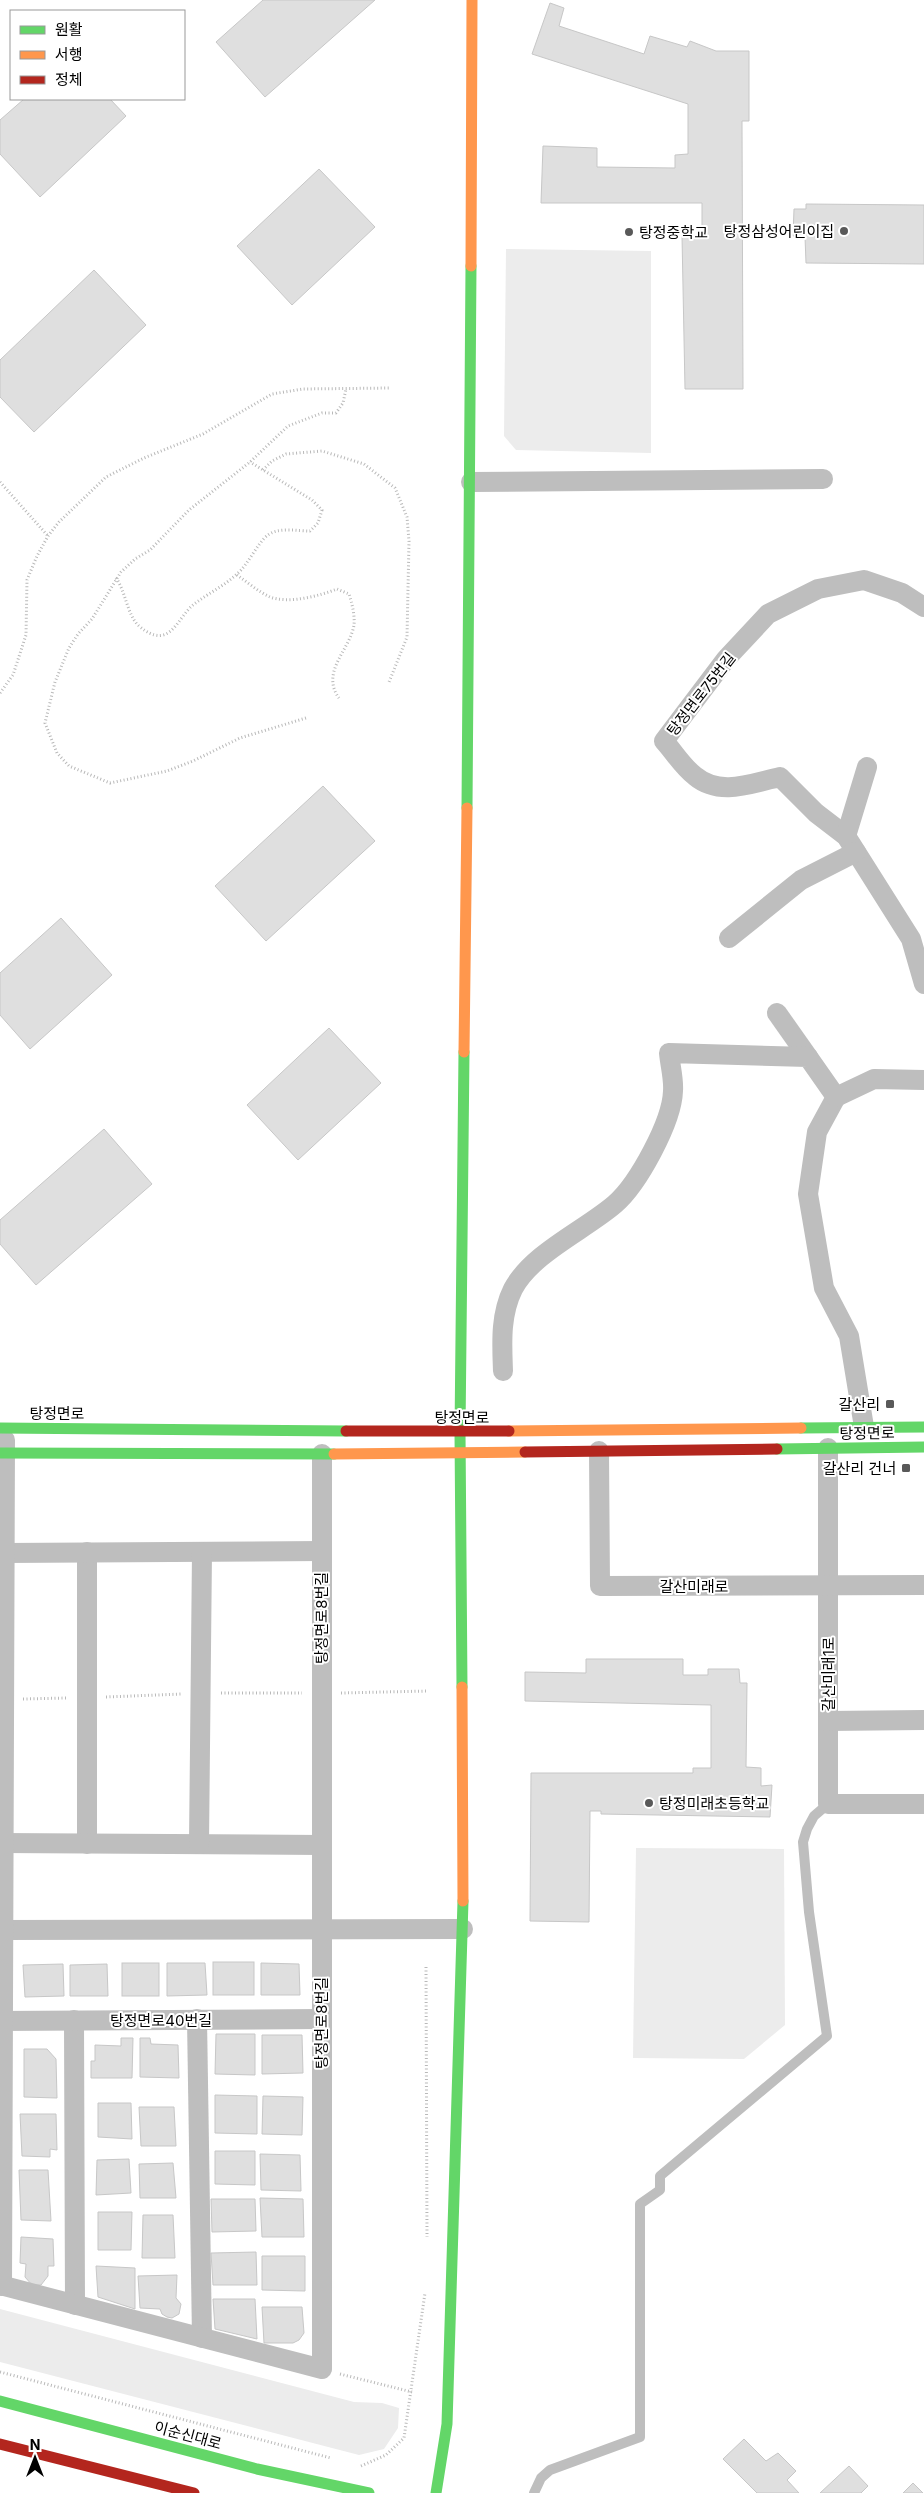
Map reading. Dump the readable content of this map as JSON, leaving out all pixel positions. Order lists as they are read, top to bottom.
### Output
{
  "streets": {
    "street": [
      "탕정면로75번길",
      "탕정면로",
      "갈산미래로",
      "탕정면로8번길",
      "갈산미래1로",
      "탕정면로40번길",
      "이순신대로"
    ]
  },
  "crossings": [
    ["탕정면로", "갈산미래로"],
    ["탕정면로", "탕정면로8번길"],
    ["탕정면로", "갈산미래1로"],
    ["갈산미래로", "갈산미래1로"],
    ["탕정면로8번길", "탕정면로40번길"]
  ],
  "places": {
    "other": ["탕정삼성어린이집", "탕정중학교", "탕정미래초등학교"],
    "transit": ["갈산리", "갈산리 건너"]
  },
  "legend": ["원활", "서행", "정체"],
  "north": "top"
}
